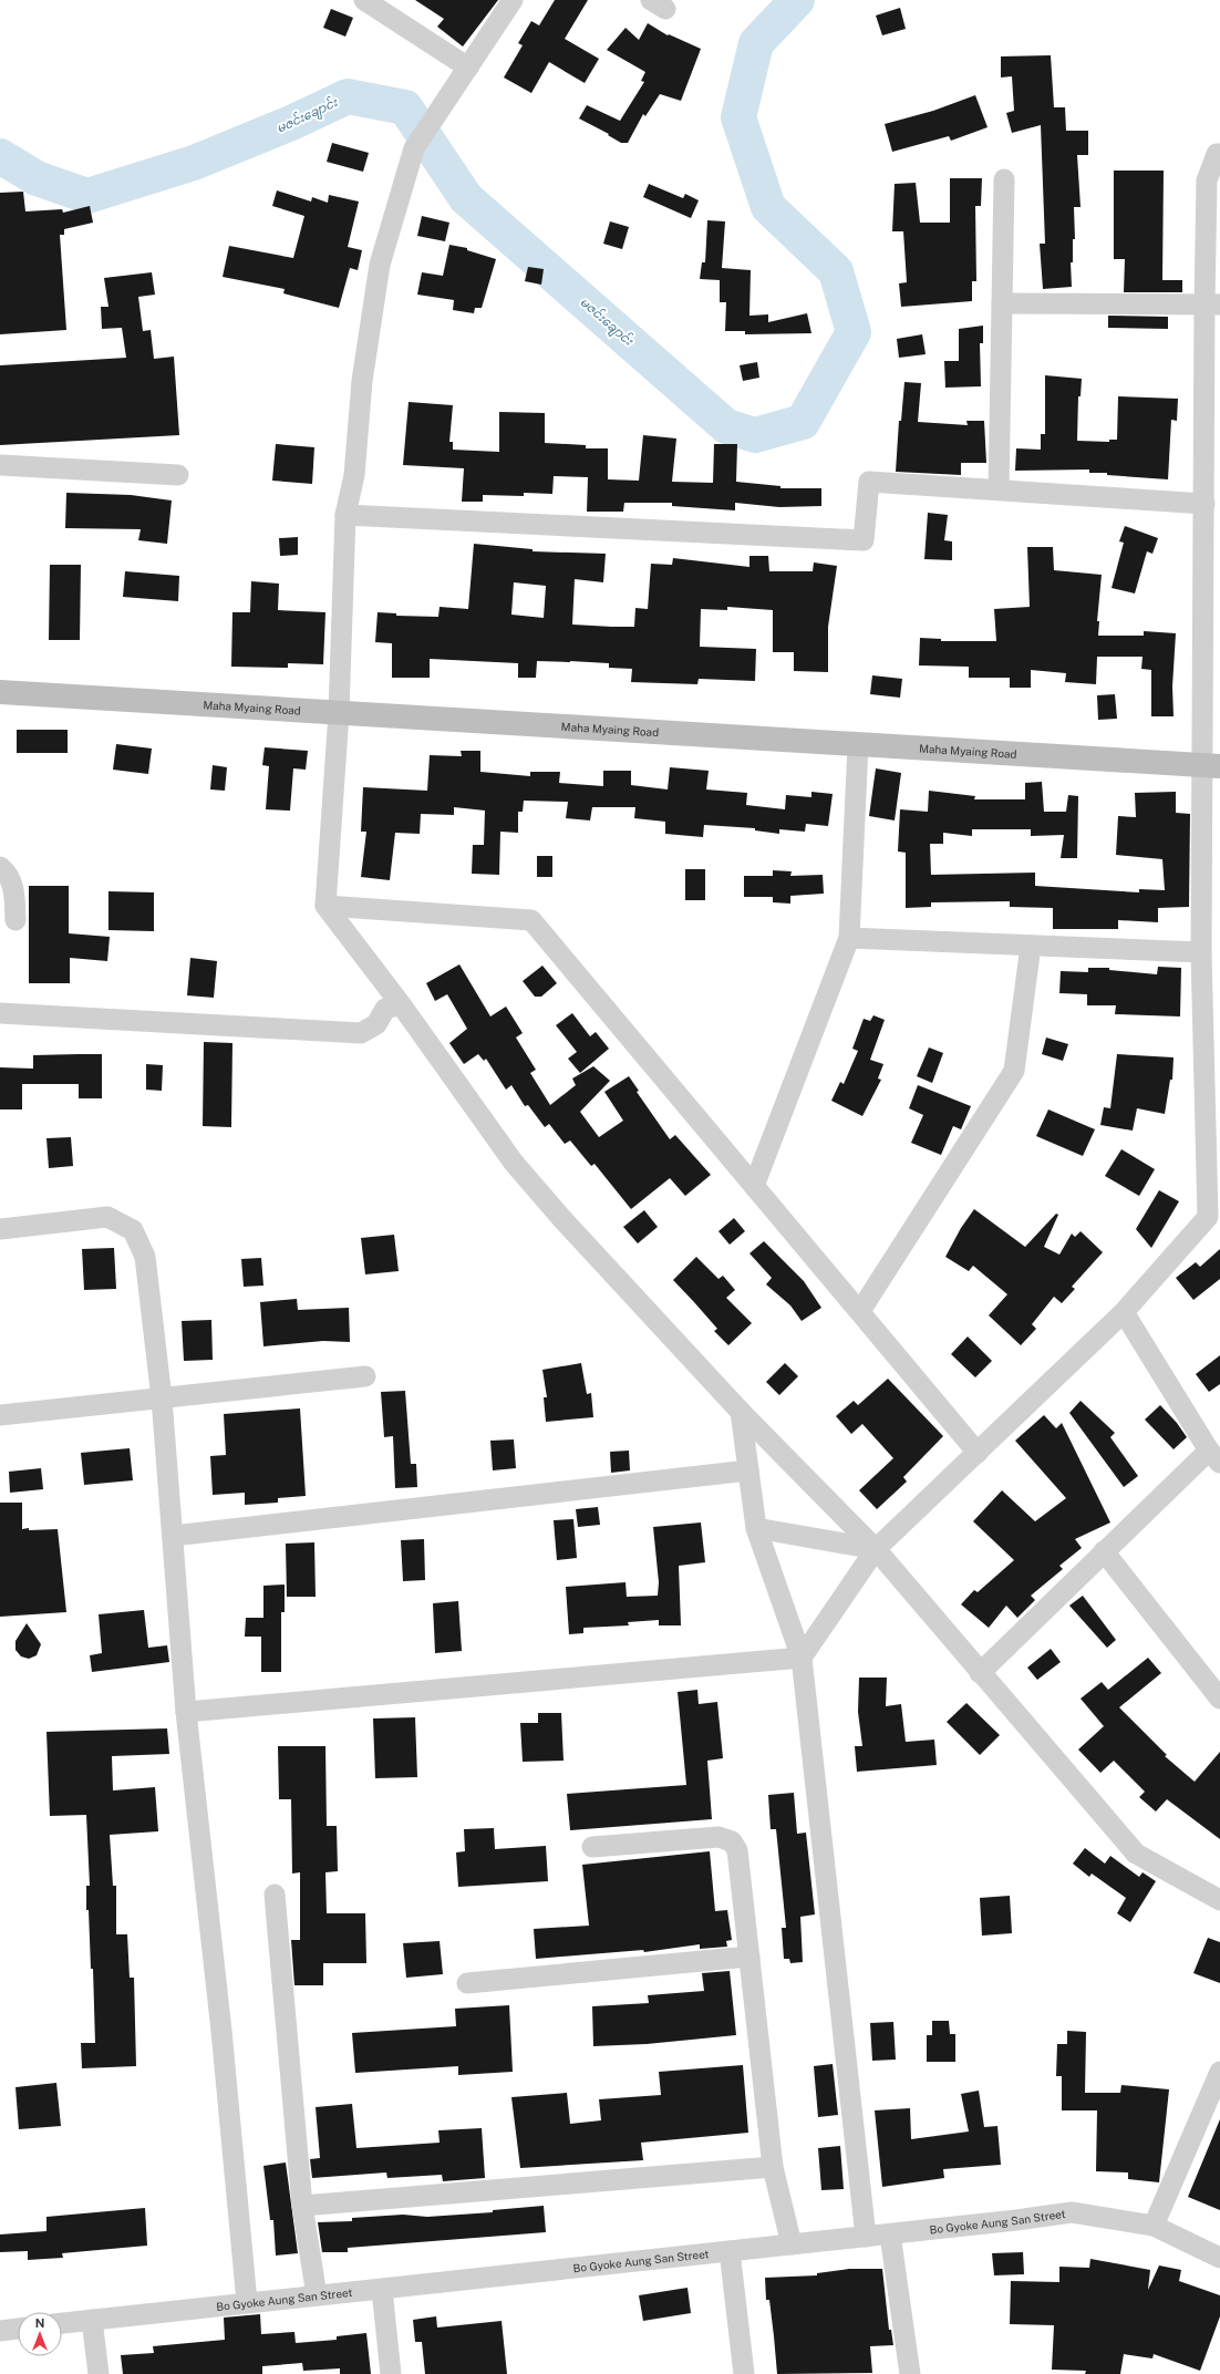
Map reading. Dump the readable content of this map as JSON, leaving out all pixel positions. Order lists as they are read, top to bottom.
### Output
{
  "streets": {
    "street": ["Maha Myaing Road", "Bo Gyoke Aung San Street"]
  },
  "water": ["မဇင်းချောင်း"],
  "north": "top"
}
